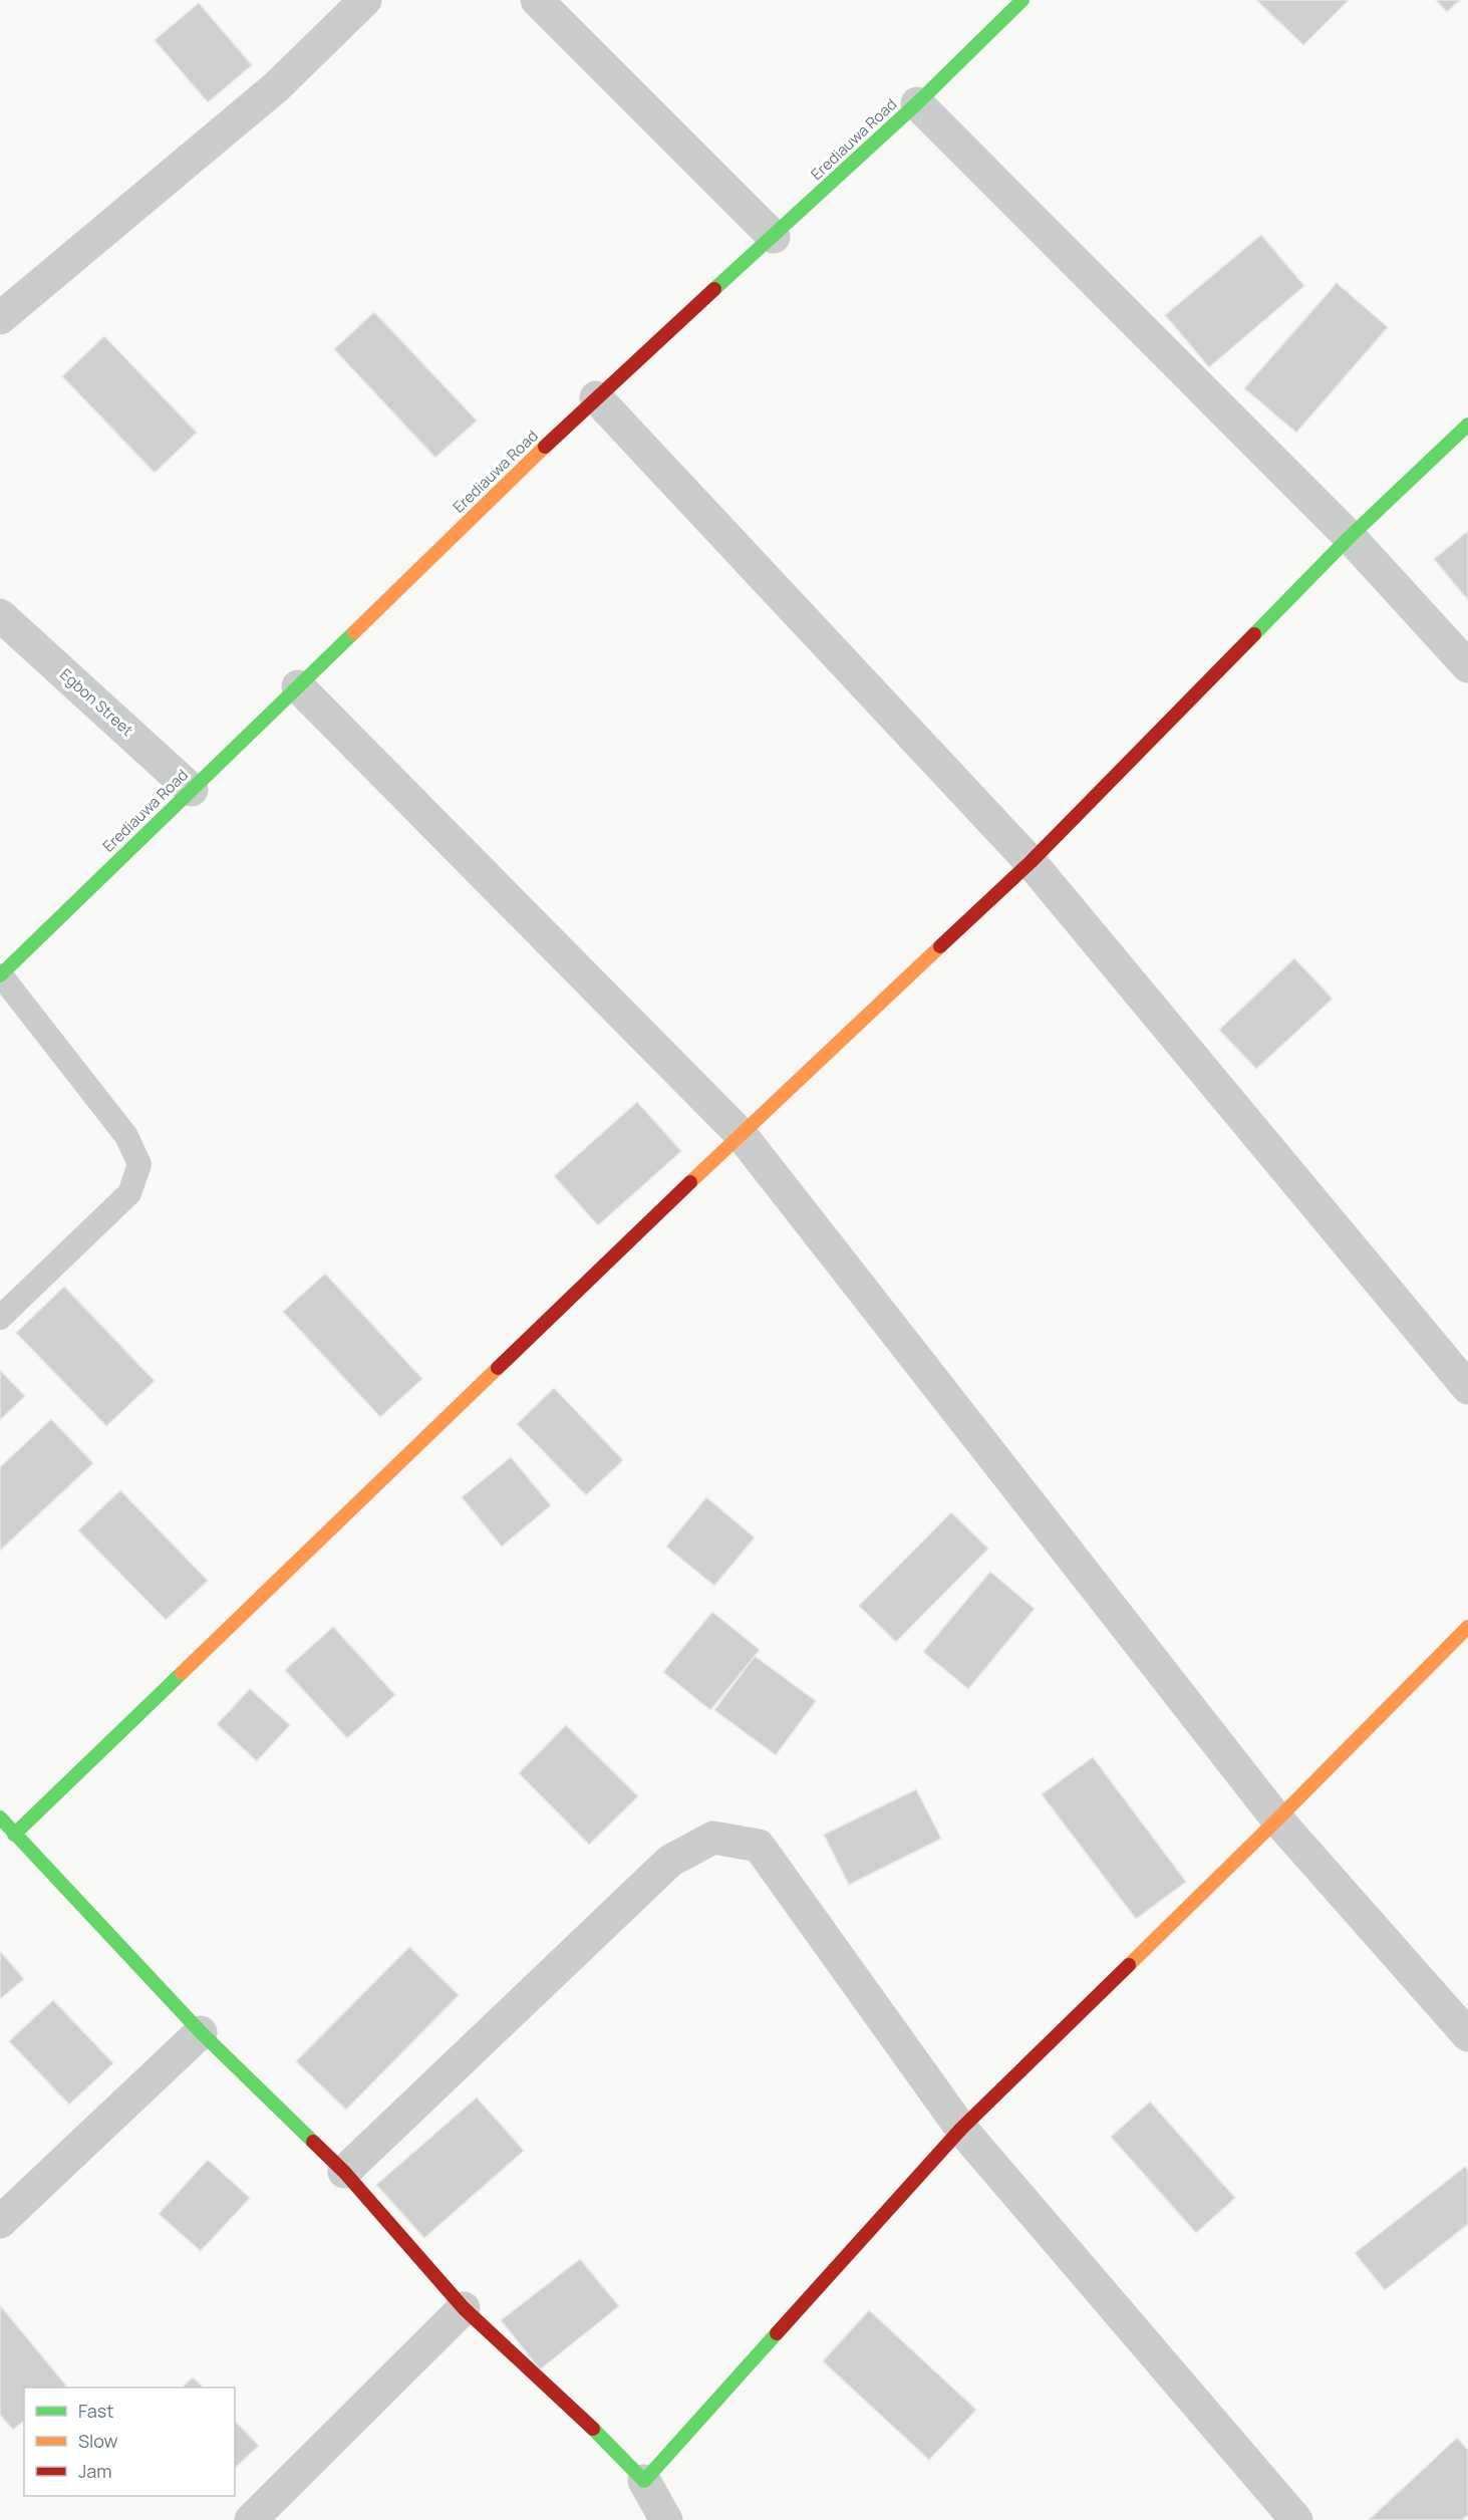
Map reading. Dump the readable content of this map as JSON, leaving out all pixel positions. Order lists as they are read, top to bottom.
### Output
{
  "streets": {
    "street": ["Erediauwa Road", "Egbon Street"]
  },
  "crossings": [
    ["Erediauwa Road", "Egbon Street"]
  ],
  "legend": ["Fast", "Slow", "Jam"]
}
